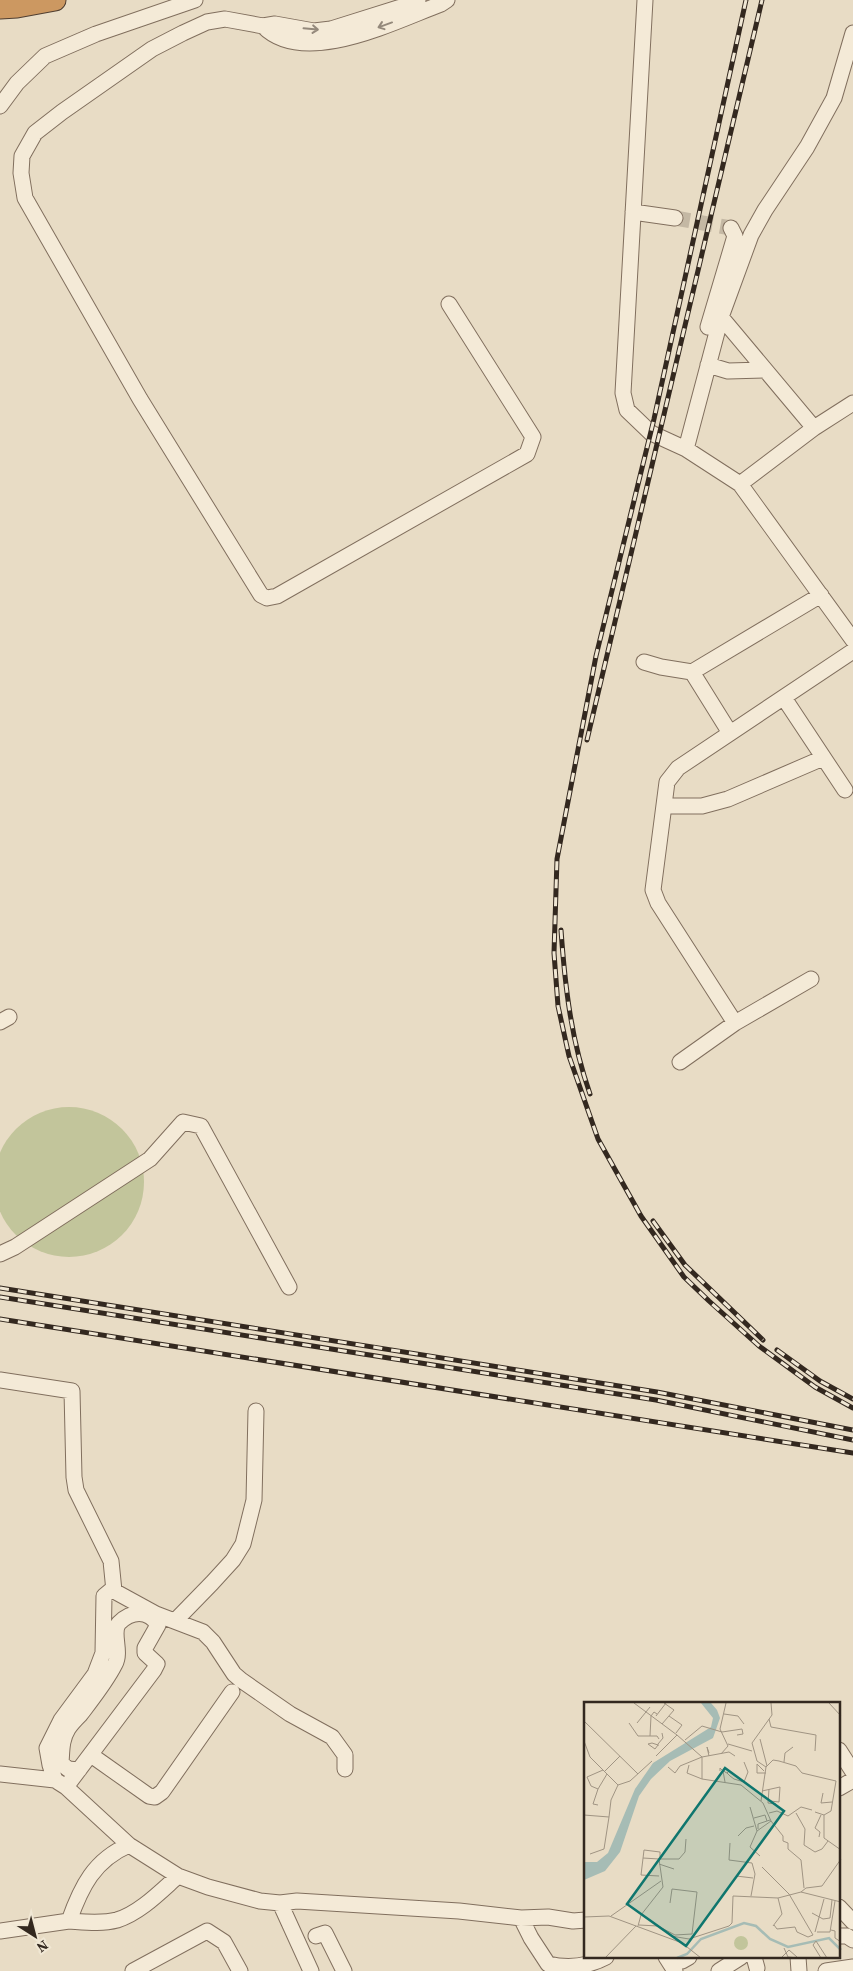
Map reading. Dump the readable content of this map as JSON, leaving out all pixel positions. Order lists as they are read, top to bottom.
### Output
{
  "north": "bottom right"
}
